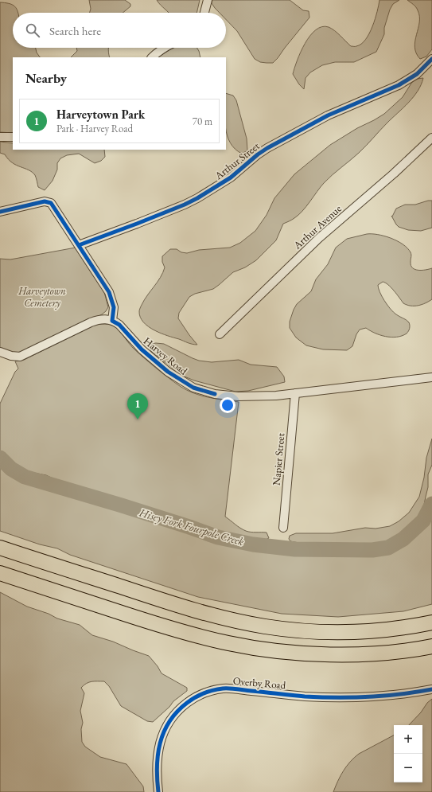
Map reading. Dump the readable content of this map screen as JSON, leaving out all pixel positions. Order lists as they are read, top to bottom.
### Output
{
  "streets": {
    "street": [
      "Arthur Street",
      "Arthur Avenue",
      "Harvey Road",
      "Napier Street",
      "Overby Road"
    ]
  },
  "crossings": [
    ["Harvey Road", "Napier Street"]
  ],
  "water": ["Hisey Fork Fourpole Creek"],
  "parks": ["Harveytown Cemetery"],
  "page": {
    "search": "Search here",
    "heading": "Nearby",
    "list": [
      {
        "mark": "1",
        "name": "Harveytown Park",
        "note": "Park · Harvey Road",
        "value": "70 m"
      }
    ],
    "pins": "1",
    "map_buttons": ["+", "−"]
  }
}
